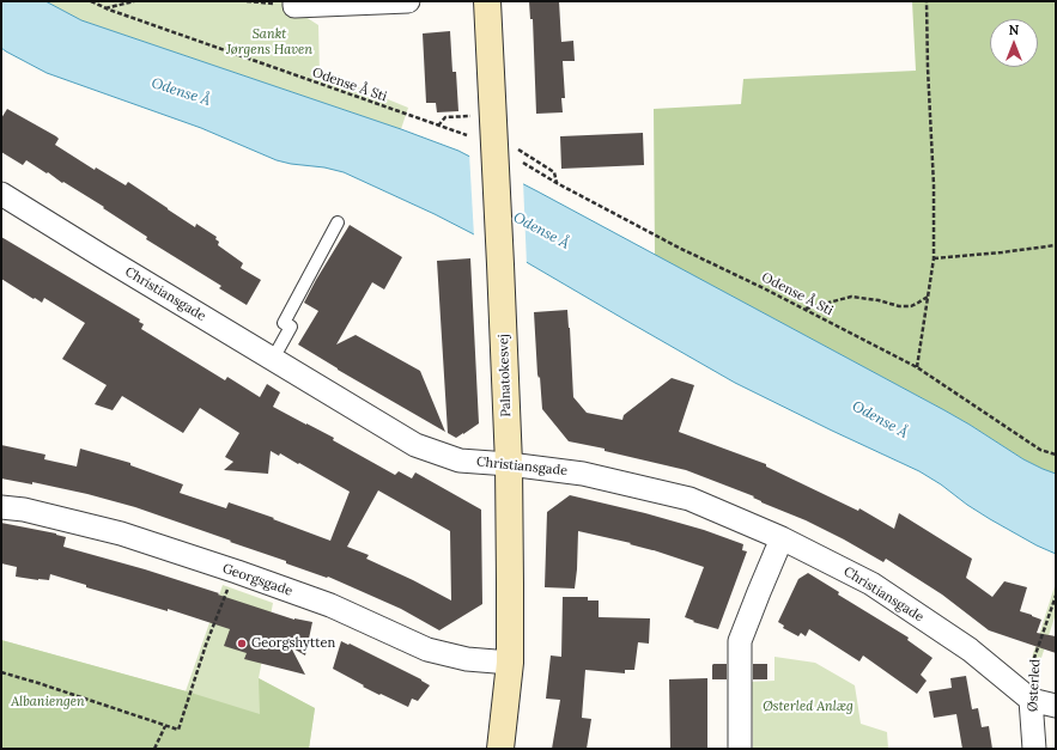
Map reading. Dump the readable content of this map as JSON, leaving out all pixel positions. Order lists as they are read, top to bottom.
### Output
{
  "streets": {
    "main road": ["Palnatokesvej"],
    "street": ["Christiansgade", "Georgsgade", "Østerled"],
    "path": ["Odense Å Sti"]
  },
  "crossings": [
    ["Christiansgade", "Palnatokesvej"],
    ["Christiansgade", "Østerled"],
    ["Palnatokesvej", "Georgsgade"]
  ],
  "water": ["Odense Å"],
  "parks": ["Sankt Jørgens Haven", "Albaniengen", "Østerled Anlæg"],
  "places": ["Georgshytten"],
  "north": "top"
}
